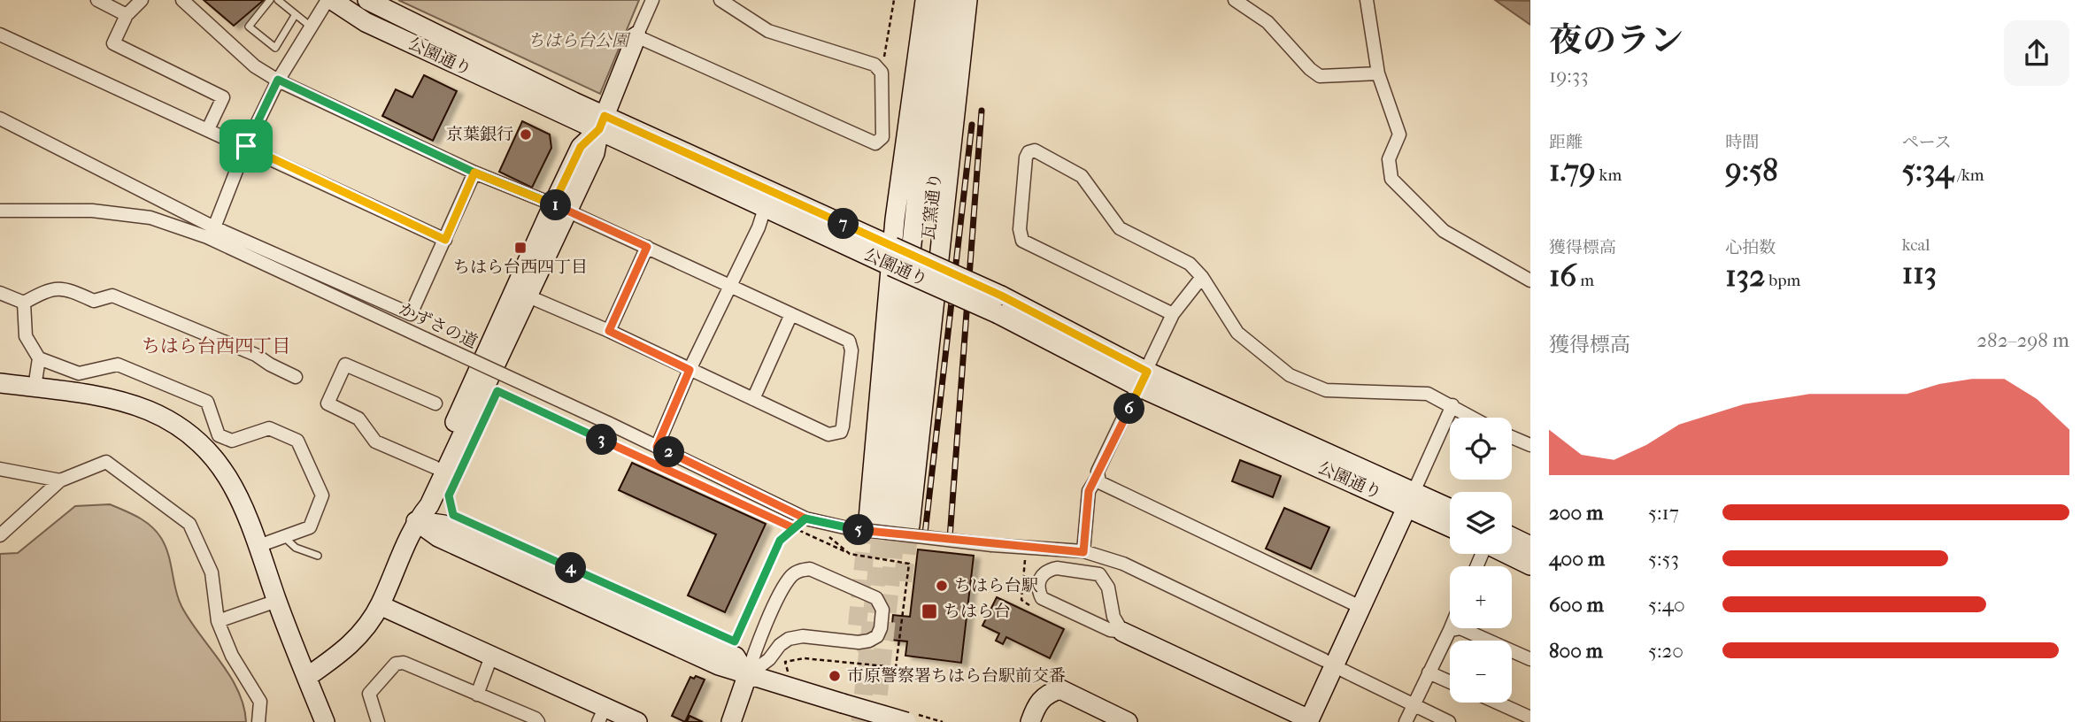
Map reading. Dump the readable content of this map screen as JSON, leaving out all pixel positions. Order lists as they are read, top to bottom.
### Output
{
  "streets": {
    "street": ["公園通り", "瓦窯通り", "かずさの道"]
  },
  "districts": ["ちはら台西四丁目"],
  "parks": ["ちはら台公園"],
  "places": {
    "other": ["京葉銀行", "ちはら台駅", "市原警察署ちはら台駅前交番"],
    "transit": ["ちはら台西四丁目", "ちはら台"]
  },
  "page": {
    "heading": ["夜のラン", "19:33"],
    "stats": [
      ["距離", "1.79 km"],
      ["時間", "9:58"],
      ["ペース", "5:34 /km"],
      ["獲得標高", "16 m"],
      ["心拍数", "132 bpm"],
      ["kcal", "113"]
    ],
    "pins": [
      "1",
      "7",
      "6",
      "3",
      "2",
      "5",
      "4"
    ],
    "chart": ["獲得標高", "282–298 m"],
    "map_buttons": ["+", "−"],
    "list": [
      {
        "name": "200 m",
        "note": "5:17"
      },
      {
        "name": "400 m",
        "note": "5:53"
      },
      {
        "name": "600 m",
        "note": "5:40"
      },
      {
        "name": "800 m",
        "note": "5:20"
      }
    ]
  }
}
